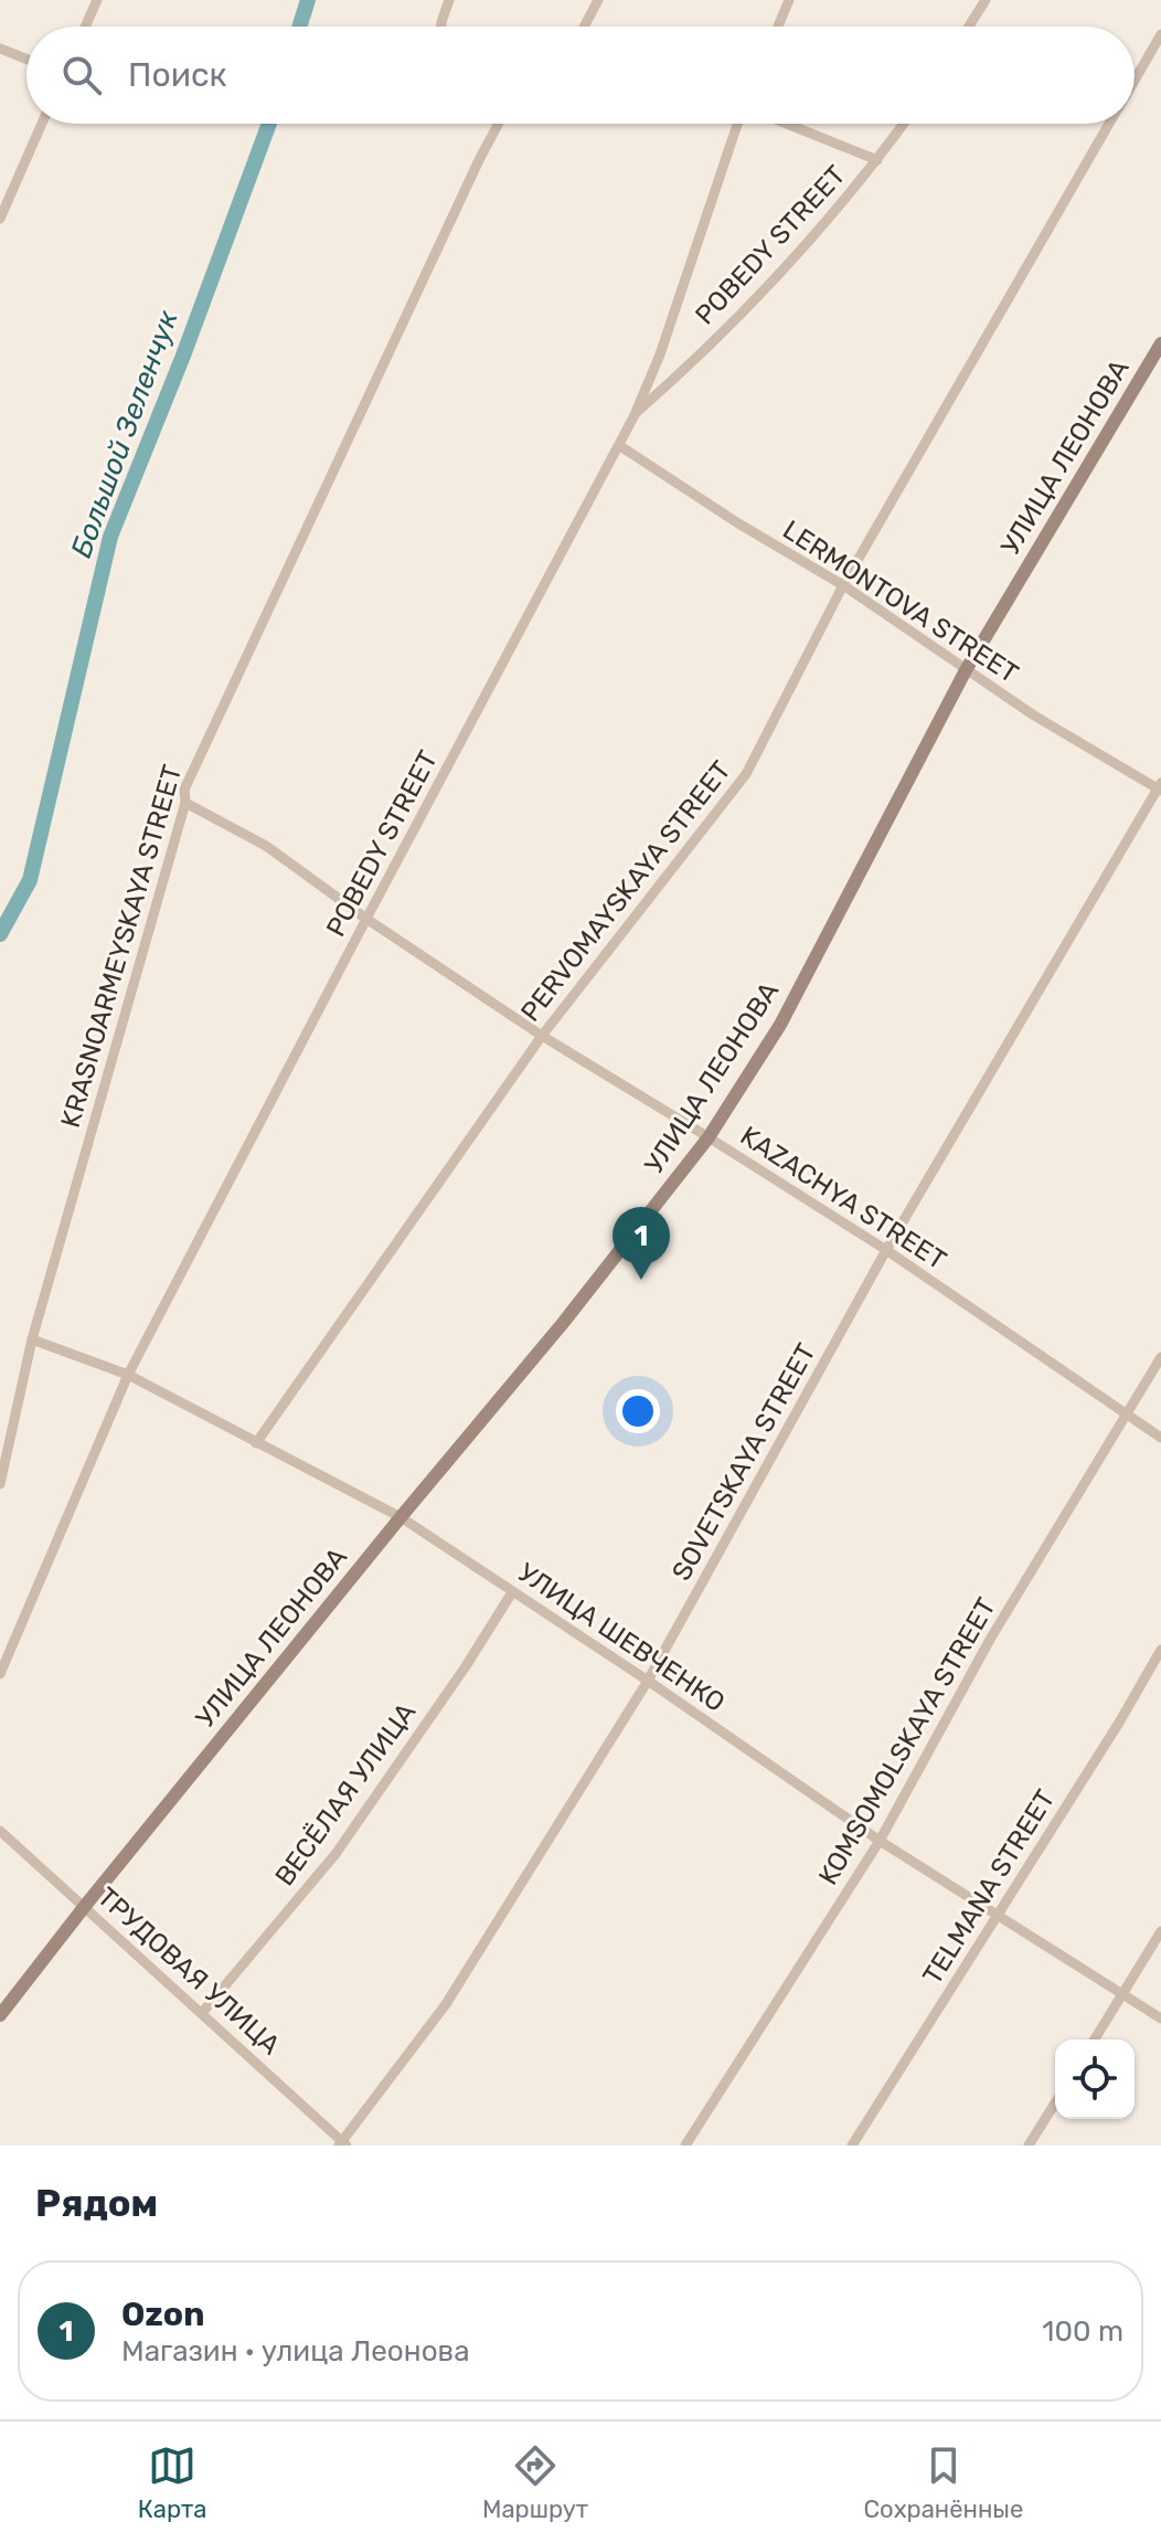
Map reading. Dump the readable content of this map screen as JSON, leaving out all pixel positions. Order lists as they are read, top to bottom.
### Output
{
  "streets": {
    "main road": ["УЛИЦА ЛЕОНОВА"],
    "street": [
      "POBEDY STREET",
      "LERMONTOVA STREET",
      "PERVOMAYSKAYA STREET",
      "KRASNOARMEYSKAYA STREET",
      "KAZACHYA STREET",
      "SOVETSKAYA STREET",
      "УЛИЦА ШЕВЧЕНКО",
      "KOMSOMOLSKAYA STREET",
      "ВЕСЁЛАЯ УЛИЦА",
      "TELMANA STREET",
      "ТРУДОВАЯ УЛИЦА"
    ]
  },
  "crossings": [
    ["POBEDY STREET", "LERMONTOVA STREET"],
    ["POBEDY STREET", "KAZACHYA STREET"],
    ["POBEDY STREET", "УЛИЦА ШЕВЧЕНКО"],
    ["УЛИЦА ЛЕОНОВА", "LERMONTOVA STREET"],
    ["УЛИЦА ЛЕОНОВА", "KAZACHYA STREET"],
    ["УЛИЦА ЛЕОНОВА", "УЛИЦА ШЕВЧЕНКО"],
    ["УЛИЦА ЛЕОНОВА", "ТРУДОВАЯ УЛИЦА"],
    ["LERMONTOVA STREET", "PERVOMAYSKAYA STREET"],
    ["LERMONTOVA STREET", "SOVETSKAYA STREET"],
    ["PERVOMAYSKAYA STREET", "KAZACHYA STREET"],
    ["PERVOMAYSKAYA STREET", "УЛИЦА ШЕВЧЕНКО"],
    ["KRASNOARMEYSKAYA STREET", "KAZACHYA STREET"],
    ["KRASNOARMEYSKAYA STREET", "УЛИЦА ШЕВЧЕНКО"],
    ["KAZACHYA STREET", "SOVETSKAYA STREET"],
    ["KAZACHYA STREET", "KOMSOMOLSKAYA STREET"],
    ["SOVETSKAYA STREET", "УЛИЦА ШЕВЧЕНКО"],
    ["SOVETSKAYA STREET", "ТРУДОВАЯ УЛИЦА"],
    ["УЛИЦА ШЕВЧЕНКО", "KOMSOMOLSKAYA STREET"],
    ["УЛИЦА ШЕВЧЕНКО", "ВЕСЁЛАЯ УЛИЦА"],
    ["УЛИЦА ШЕВЧЕНКО", "TELMANA STREET"],
    ["ВЕСЁЛАЯ УЛИЦА", "ТРУДОВАЯ УЛИЦА"]
  ],
  "water": ["Большой Зеленчук"],
  "page": {
    "search": "Поиск",
    "pins": "1",
    "heading": "Рядом",
    "list": [
      {
        "mark": "1",
        "name": "Ozon",
        "note": "Магазин · улица Леонова",
        "value": "100 m"
      }
    ],
    "nav": ["Карта", "Маршрут", "Сохранённые"]
  }
}
